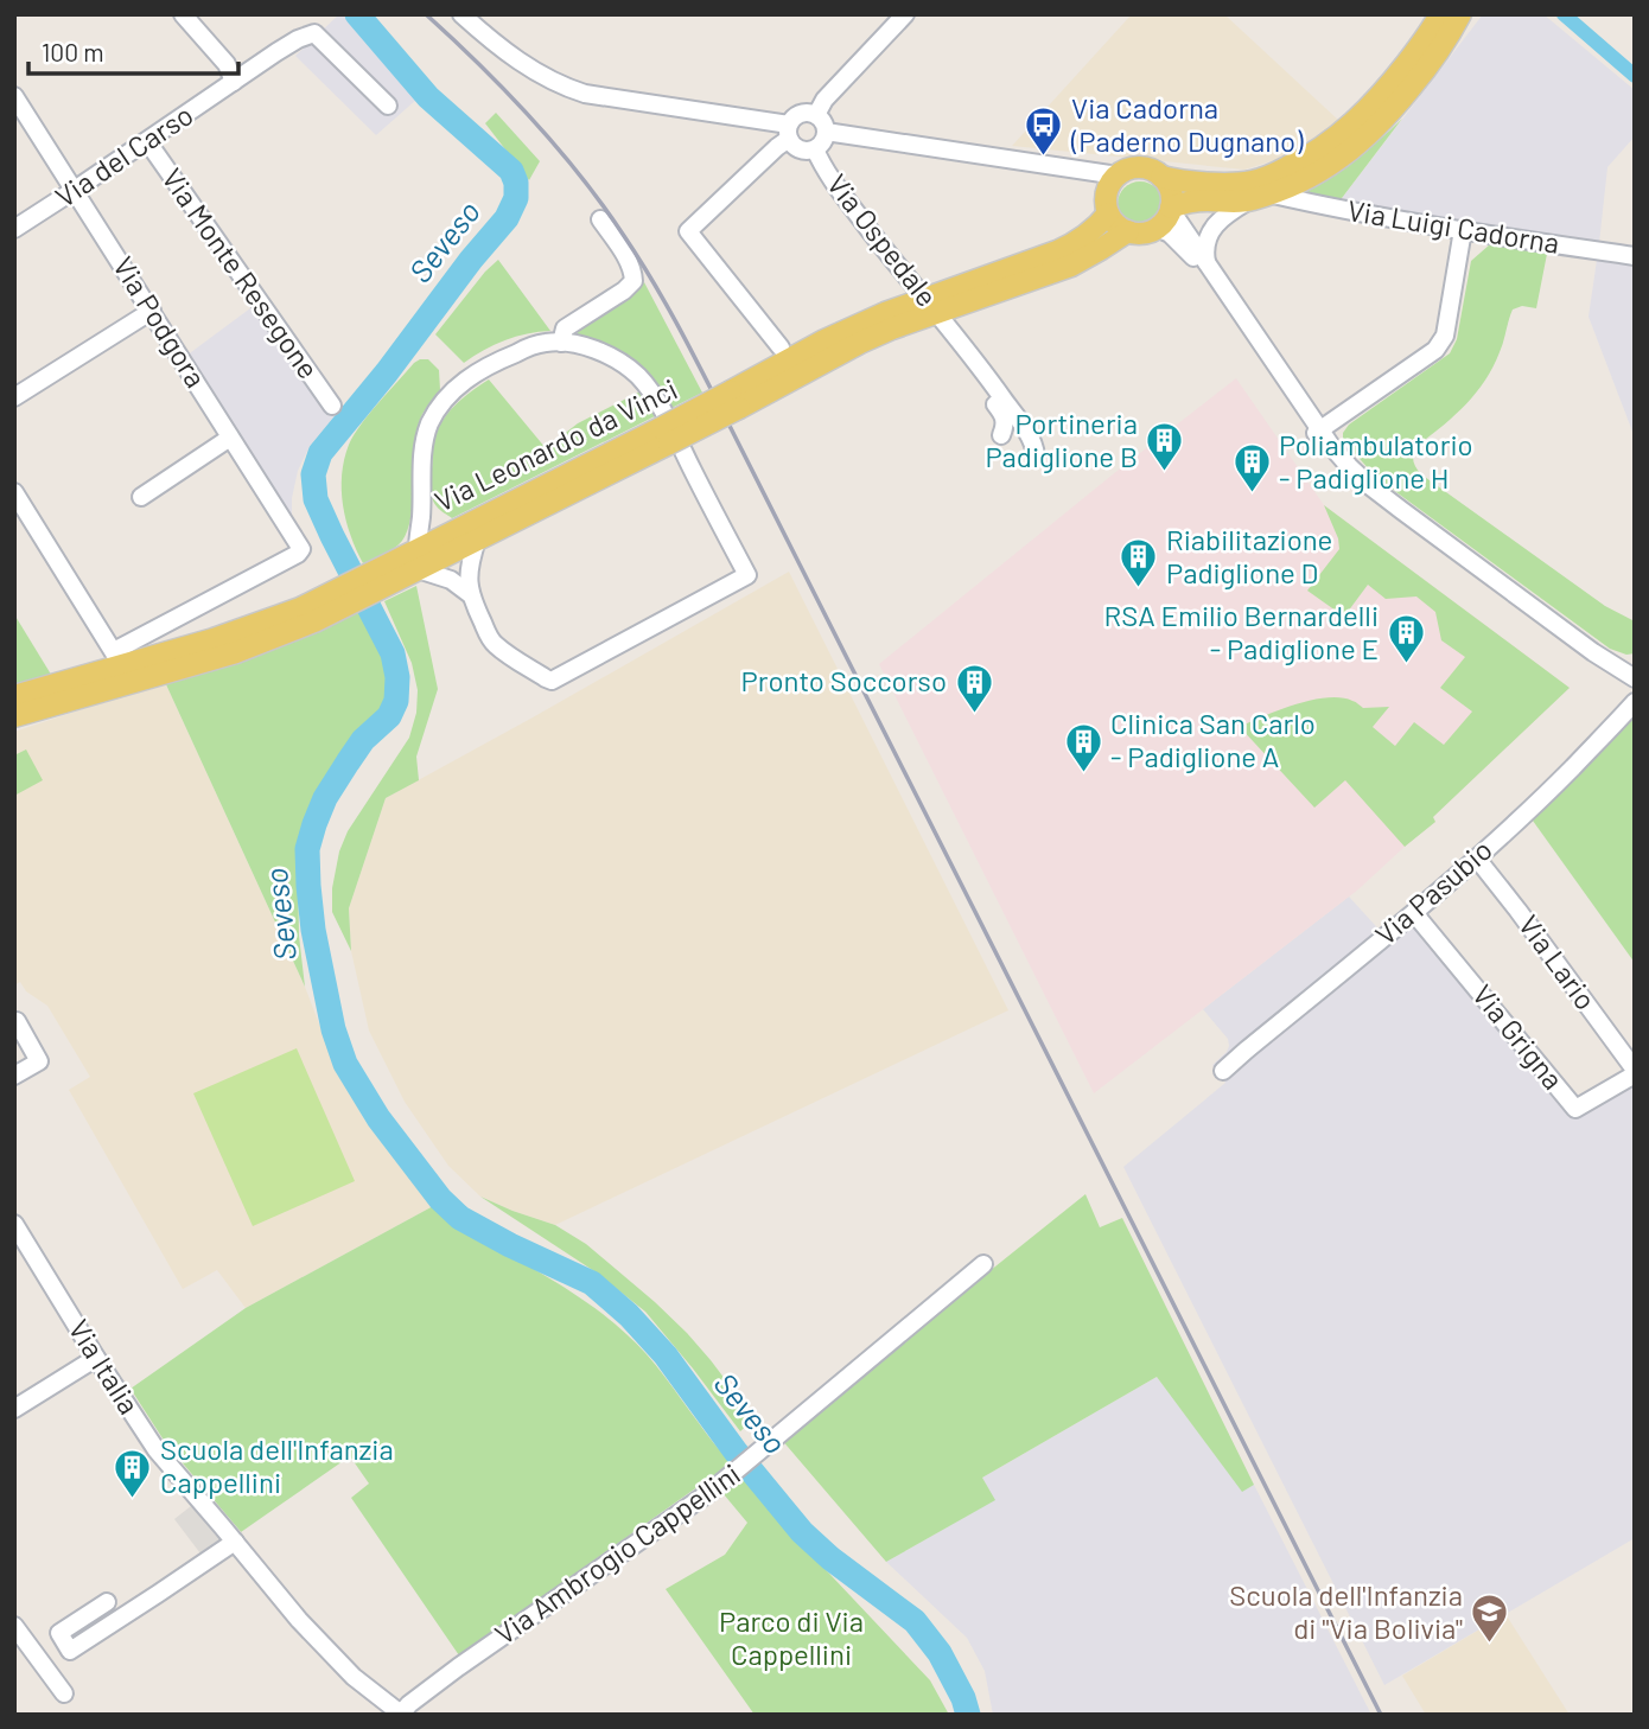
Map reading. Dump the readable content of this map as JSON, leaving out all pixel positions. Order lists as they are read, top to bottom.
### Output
{
  "streets": {
    "main road": ["Via Leonardo da Vinci"],
    "street": [
      "Via del Carso",
      "Via Luigi Cadorna",
      "Via Ospedale",
      "Via Monte Resegone",
      "Via Podgora",
      "Via Pasubio",
      "Via Lario",
      "Via Grigna",
      "Via Italia",
      "Via Ambrogio Cappellini"
    ]
  },
  "crossings": [
    ["Via del Carso", "Via Monte Resegone"],
    ["Via del Carso", "Via Podgora"],
    ["Via Ospedale", "Via Leonardo da Vinci"],
    ["Via Podgora", "Via Leonardo da Vinci"],
    ["Via Pasubio", "Via Lario"],
    ["Via Pasubio", "Via Grigna"],
    ["Via Lario", "Via Grigna"],
    ["Via Italia", "Via Ambrogio Cappellini"]
  ],
  "water": ["Seveso"],
  "parks": ["Parco di Via Cappellini"],
  "places": {
    "bus stop": ["Via Cadorna (Paderno Dugnano)"],
    "building": [
      "Portineria Padiglione B",
      "Poliambulatorio - Padiglione H",
      "Riabilitazione Padiglione D",
      "RSA Emilio Bernardelli - Padiglione E",
      "Pronto Soccorso",
      "Clinica San Carlo - Padiglione A",
      "Scuola dell'Infanzia Cappellini"
    ],
    "school or university": ["Scuola dell'Infanzia di \"Via Bolivia\""]
  },
  "scale_bar": "100 m"
}
